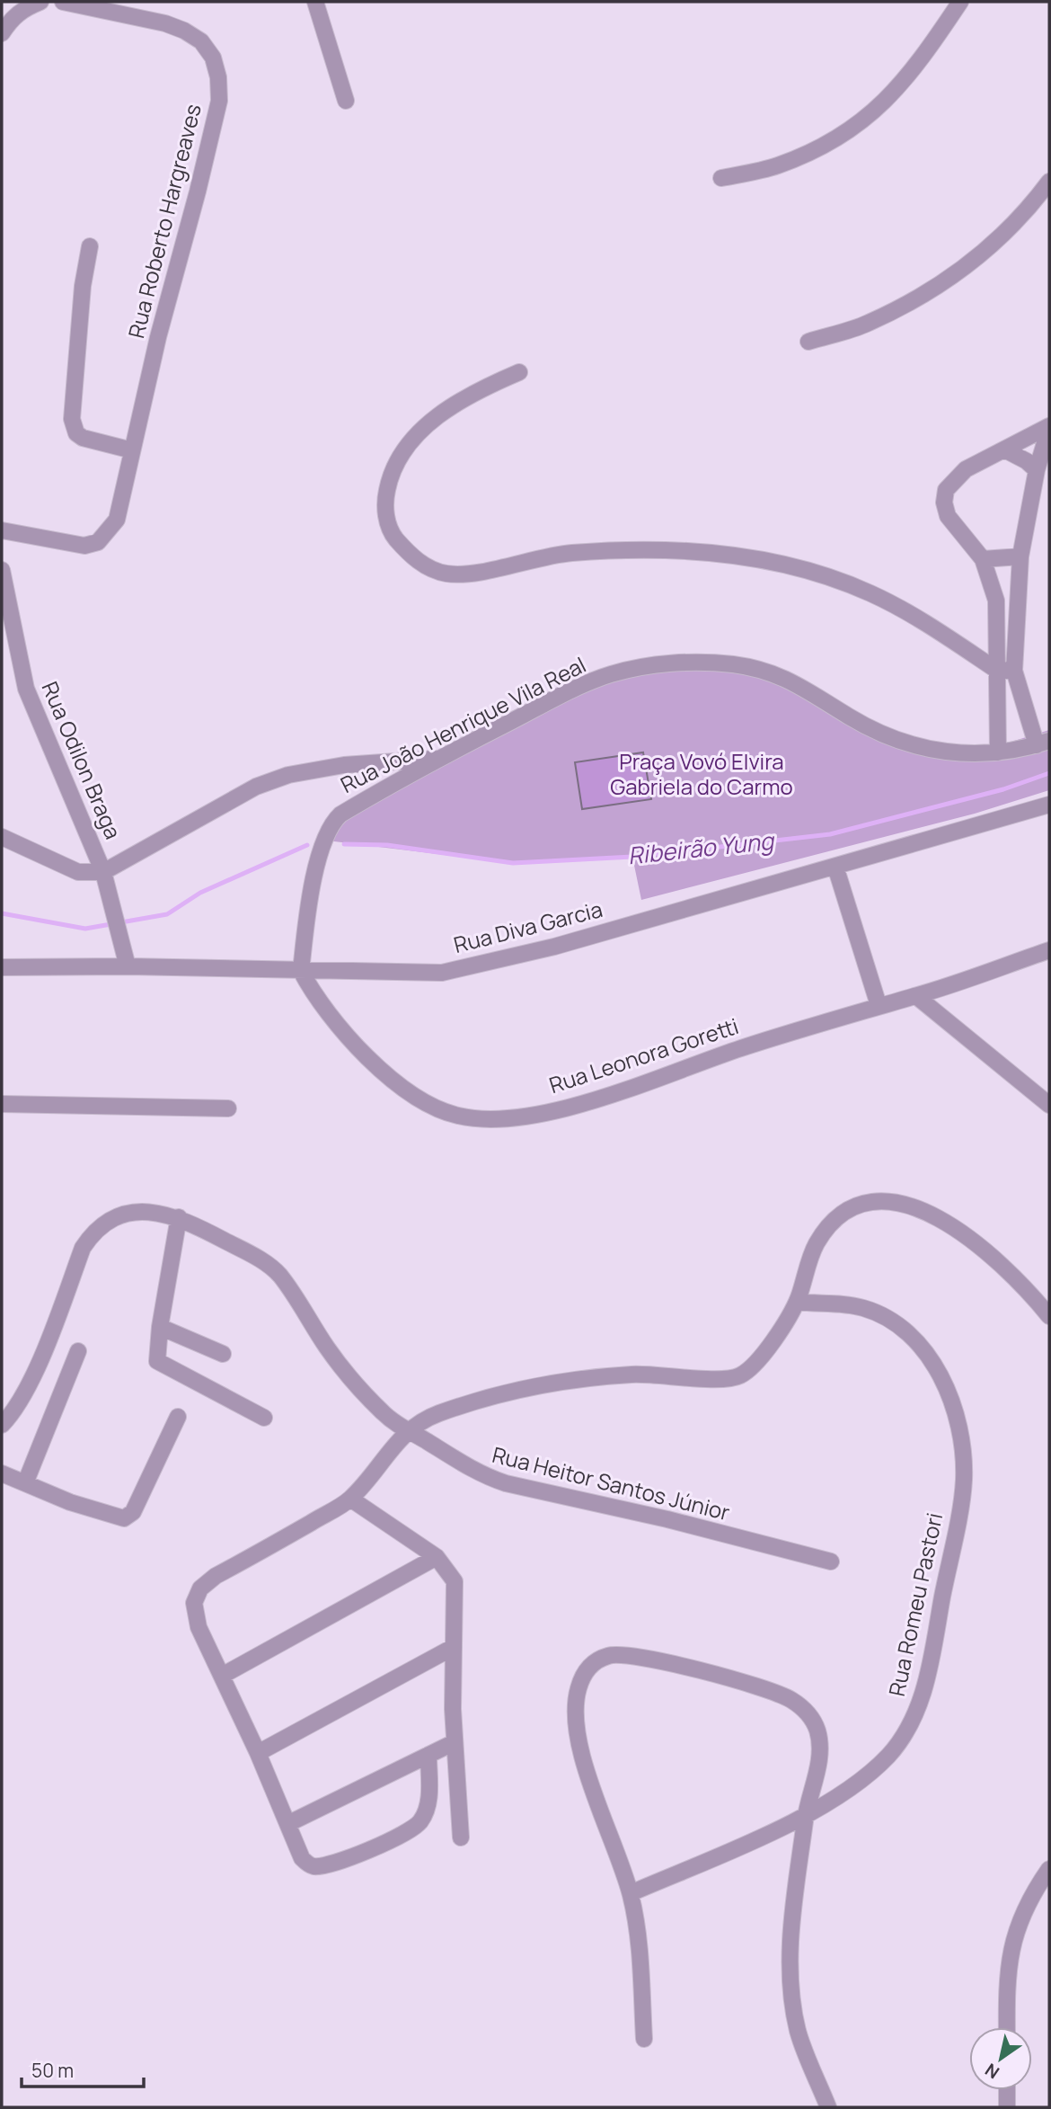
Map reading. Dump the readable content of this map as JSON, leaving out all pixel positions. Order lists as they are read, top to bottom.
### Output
{
  "streets": {
    "street": [
      "Rua Roberto Hargreaves",
      "Rua João Henrique Vila Real",
      "Rua Odilon Braga",
      "Rua Diva Garcia",
      "Rua Leonora Goretti",
      "Rua Heitor Santos Júnior",
      "Rua Romeu Pastori"
    ]
  },
  "crossings": [
    ["Rua João Henrique Vila Real", "Rua Diva Garcia"],
    ["Rua João Henrique Vila Real", "Rua Leonora Goretti"],
    ["Rua Odilon Braga", "Rua Diva Garcia"],
    ["Rua Diva Garcia", "Rua Leonora Goretti"]
  ],
  "water": ["Ribeirão Yung"],
  "parks": ["Praça Vovó Elvira Gabriela do Carmo"],
  "scale_bar": "50 m",
  "north": "bottom left"
}
